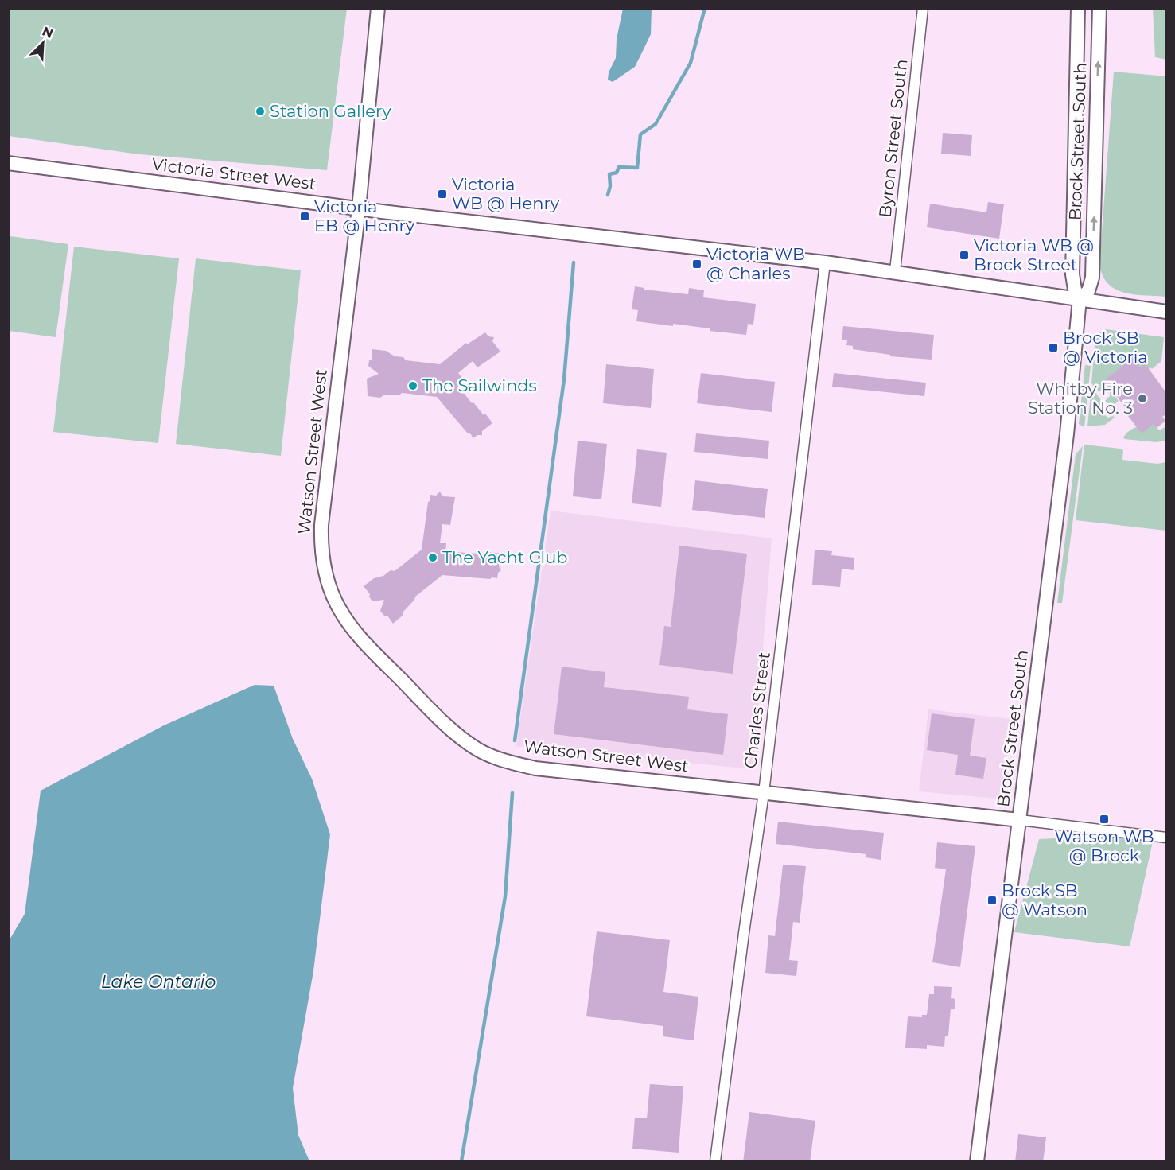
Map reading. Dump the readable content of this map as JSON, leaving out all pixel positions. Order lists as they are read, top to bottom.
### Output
{
  "streets": {
    "main road": ["Brock Street South", "Victoria Street West", "Watson Street West"],
    "street": ["Byron Street South", "Charles Street"]
  },
  "crossings": [
    ["Byron Street South", "Victoria Street West"],
    ["Brock Street South", "Victoria Street West"],
    ["Brock Street South", "Watson Street West"],
    ["Victoria Street West", "Watson Street West"],
    ["Victoria Street West", "Charles Street"],
    ["Watson Street West", "Charles Street"]
  ],
  "water": ["Lake Ontario"],
  "places": {
    "other": [
      "Station Gallery",
      "The Sailwinds",
      "Whitby Fire Station No. 3",
      "The Yacht Club"
    ],
    "transit": [
      "Victoria WB @ Henry",
      "Victoria EB @ Henry",
      "Victoria WB @ Brock Street",
      "Victoria WB @ Charles",
      "Brock SB @ Victoria",
      "Watson WB @ Brock",
      "Brock SB @ Watson"
    ]
  },
  "north": "top right"
}
